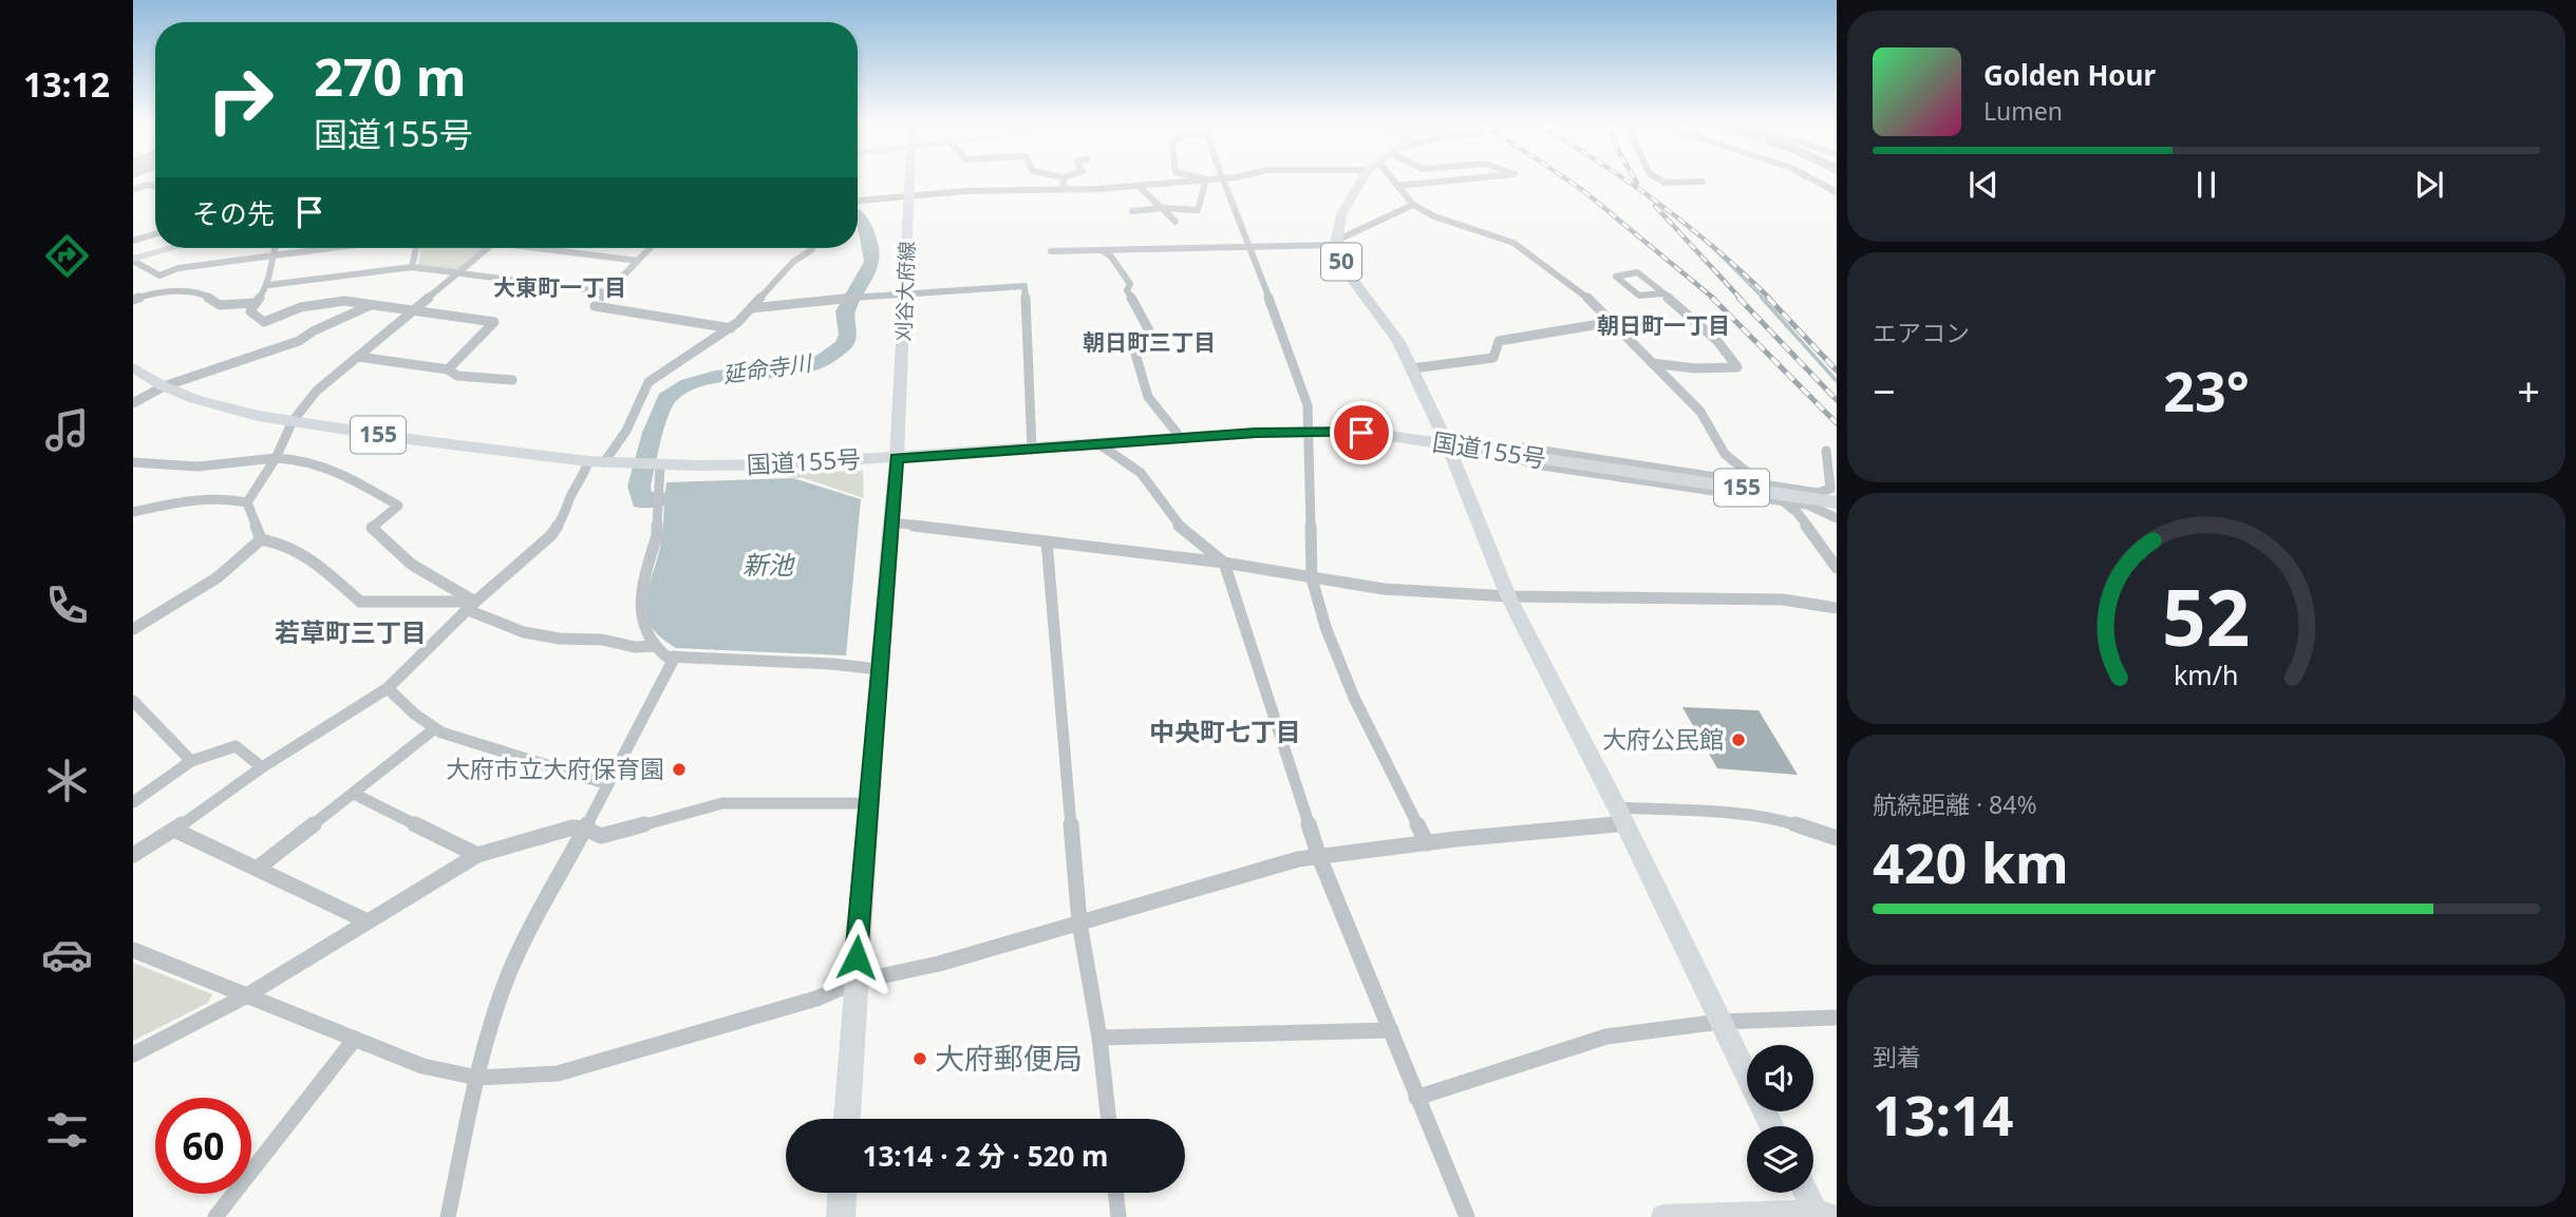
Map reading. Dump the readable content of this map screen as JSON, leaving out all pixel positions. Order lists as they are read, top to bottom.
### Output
{
  "streets": {
    "highway": ["155", "国道155号"],
    "main road": ["50"],
    "street": ["刈谷大府線"]
  },
  "crossings": [
    ["50", "国道155号"],
    ["刈谷大府線", "国道155号"]
  ],
  "districts": [
    "大東町一丁目",
    "朝日町一丁目",
    "朝日町三丁目",
    "若草町三丁目",
    "中央町七丁目"
  ],
  "water": ["延命寺川", "新池"],
  "places": ["大府公民館", "大府市立大府保育園", "大府郵便局"],
  "page": {
    "tabs": "13:12",
    "turn": ["270 m", "国道155号"],
    "song": ["Golden Hour", "Lumen"],
    "then": "その先",
    "tile": [
      "エアコン",
      ["航続距離 · 84%", "420 km"],
      ["到着", "13:14"]
    ],
    "heat": ["−", "23°", "+"],
    "limit": "60",
    "trip": "13:14 · 2 分 · 520 m",
    "gauge": ["52", "km/h"]
  }
}
